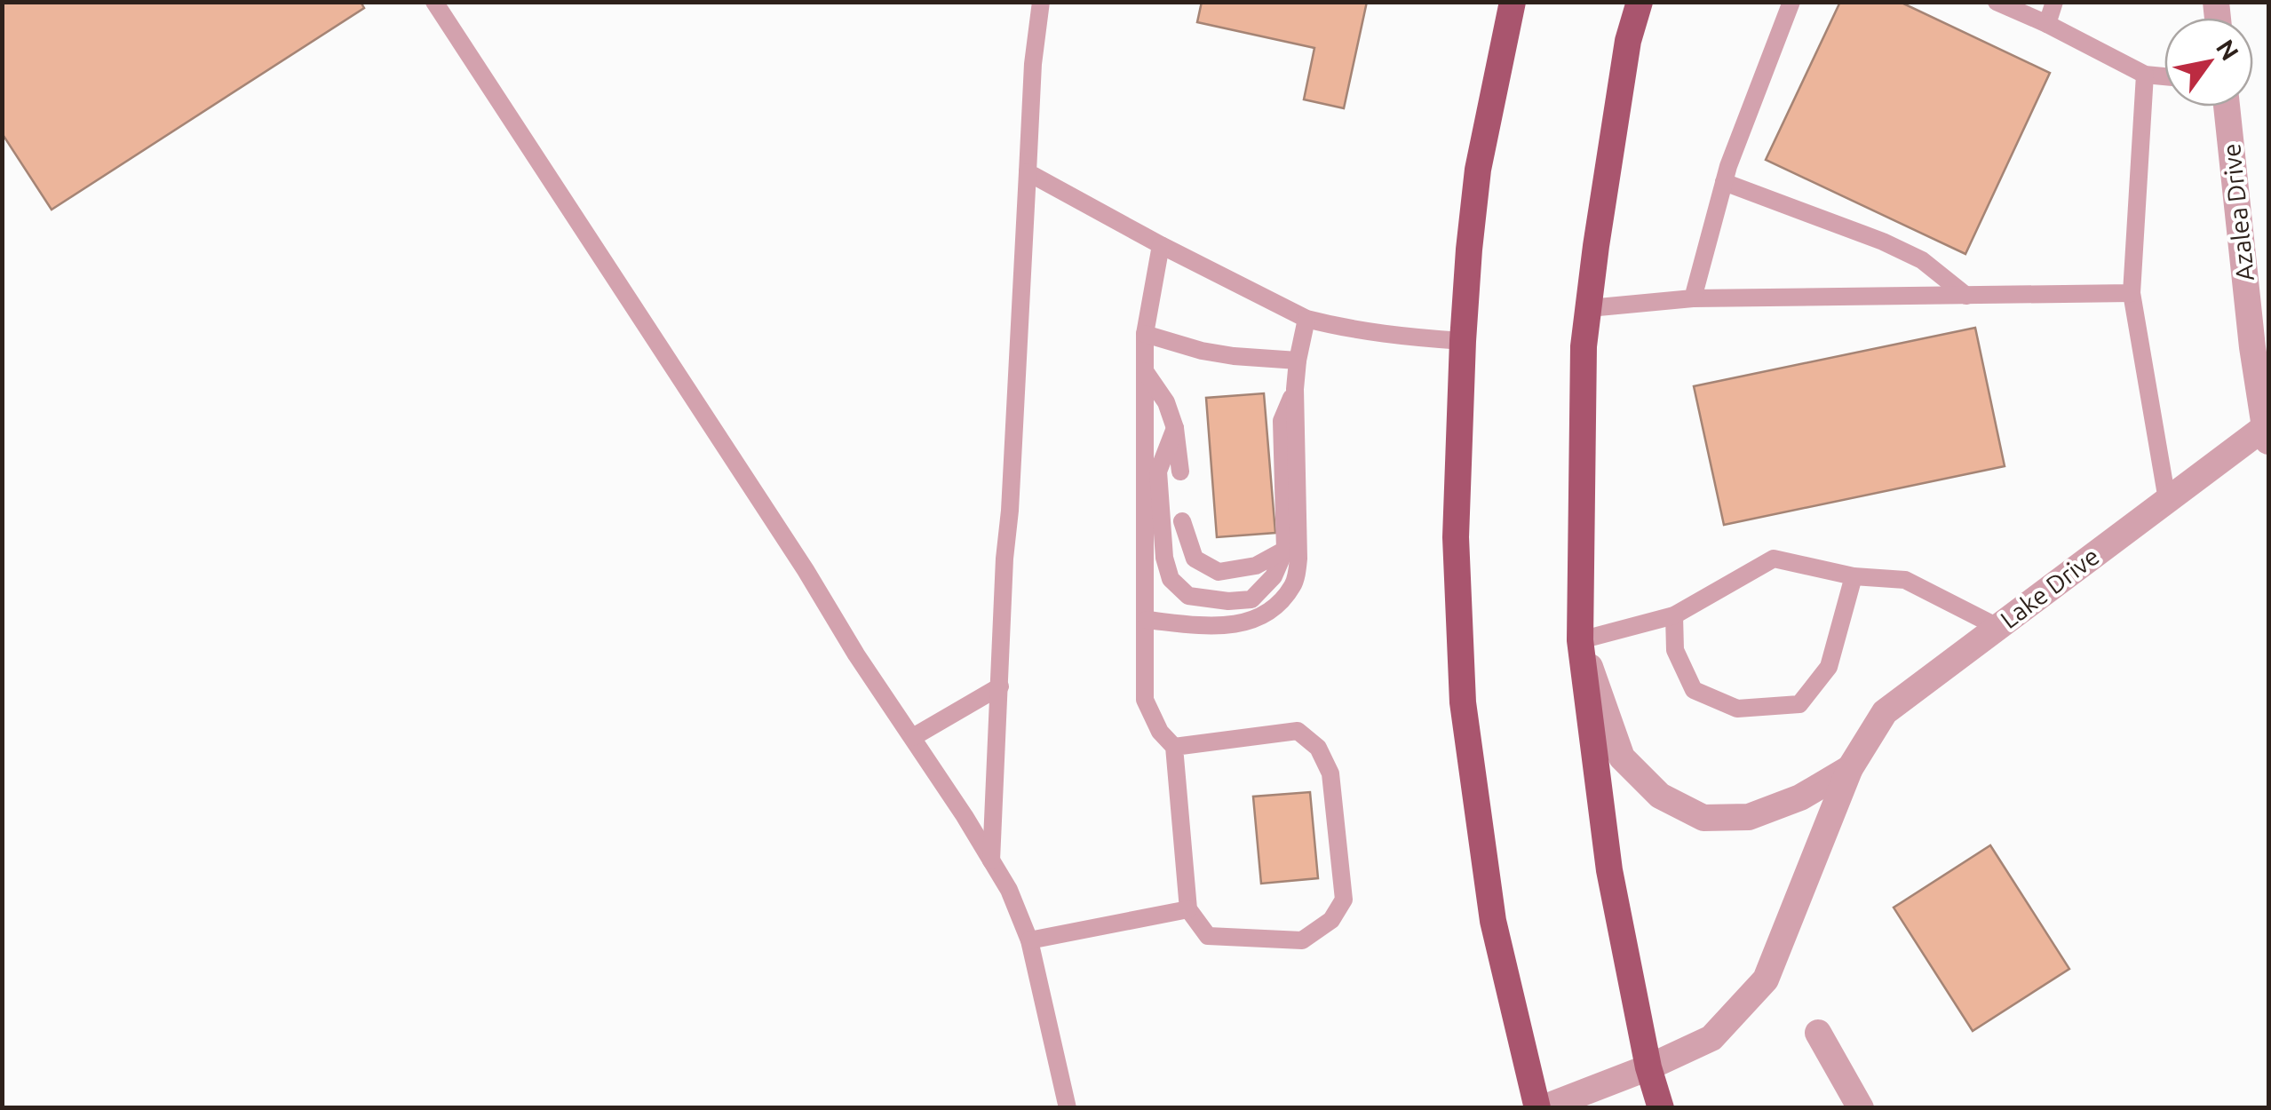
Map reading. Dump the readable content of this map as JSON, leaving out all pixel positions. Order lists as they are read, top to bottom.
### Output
{
  "streets": {
    "street": ["Azalea Drive", "Lake Drive"]
  },
  "crossings": [
    ["Azalea Drive", "Lake Drive"]
  ],
  "north": "top right"
}
